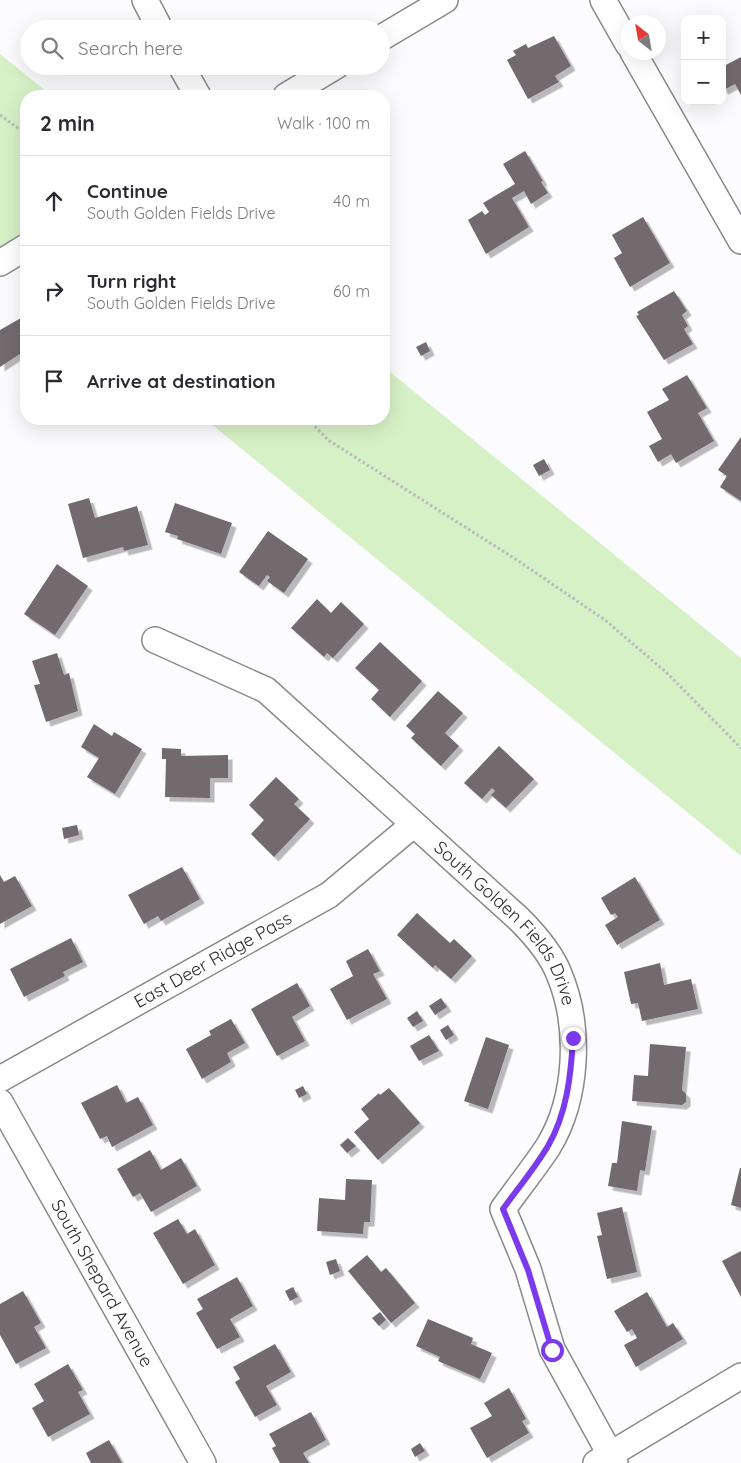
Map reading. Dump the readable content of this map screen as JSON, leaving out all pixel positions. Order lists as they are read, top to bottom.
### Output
{
  "streets": {
    "street": ["South Golden Fields Drive", "East Deer Ridge Pass", "South Shepard Avenue"]
  },
  "crossings": [
    ["South Golden Fields Drive", "East Deer Ridge Pass"]
  ],
  "north": "top left",
  "page": {
    "map_buttons": ["+", "−"],
    "search": "Search here",
    "heading": ["2 min", "Walk · 100 m"],
    "list": [
      ["Continue", "South Golden Fields Drive", "40 m"],
      ["Turn right", "South Golden Fields Drive", "60 m"],
      "Arrive at destination"
    ]
  }
}
